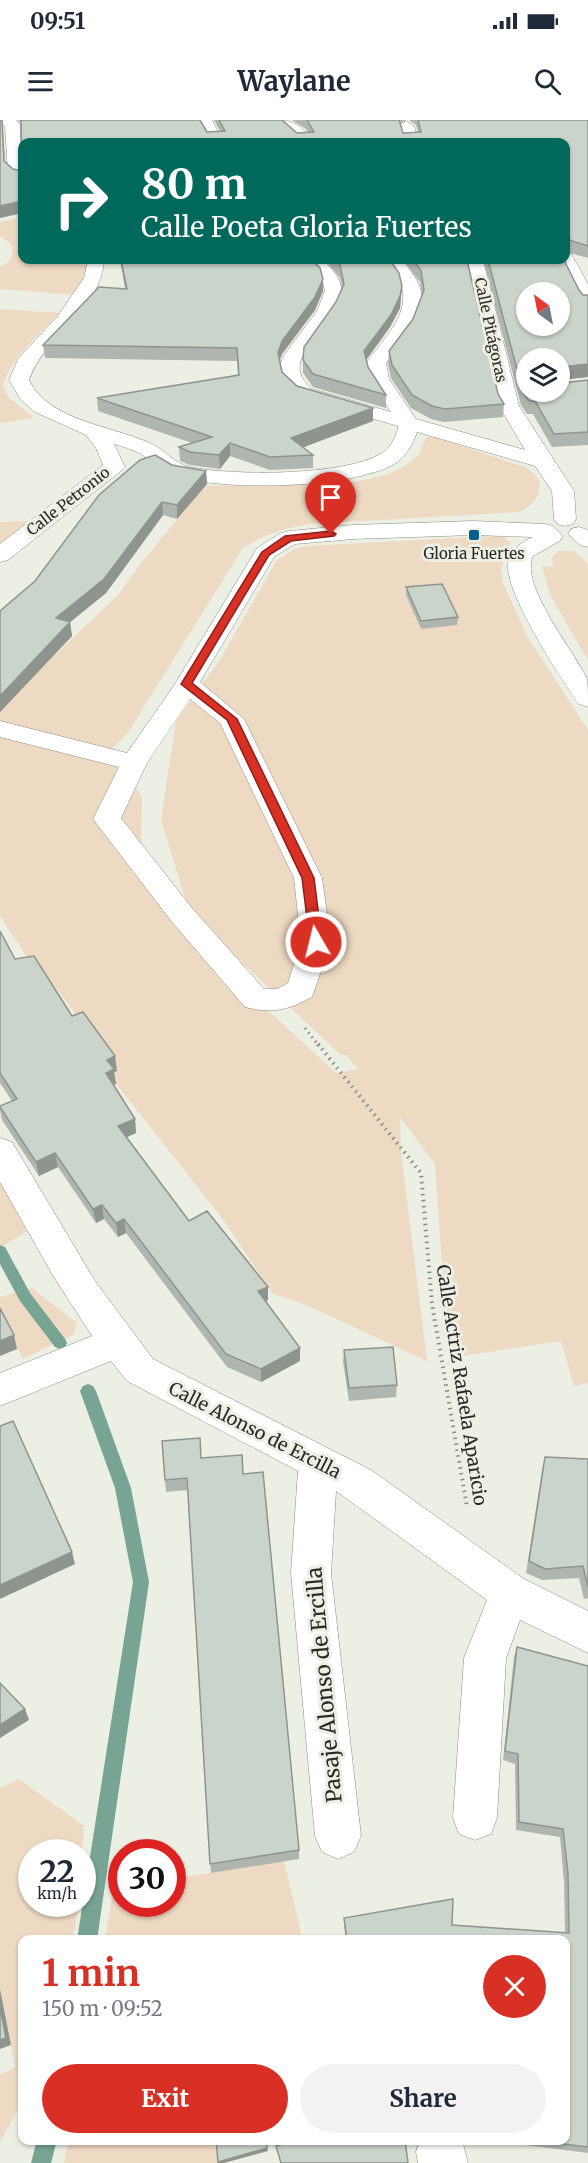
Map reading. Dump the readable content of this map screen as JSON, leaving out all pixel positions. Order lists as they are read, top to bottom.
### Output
{
  "streets": {
    "street": [
      "Calle Pitágoras",
      "Calle Petronio",
      "Calle Alonso de Ercilla",
      "Pasaje Alonso de Ercilla"
    ],
    "path": ["Calle Actriz Rafaela Aparicio"]
  },
  "crossings": [
    ["Calle Actriz Rafaela Aparicio", "Calle Alonso de Ercilla"],
    ["Calle Alonso de Ercilla", "Pasaje Alonso de Ercilla"]
  ],
  "places": {
    "transit": ["Gloria Fuertes"]
  },
  "north": "top left",
  "page": {
    "status": "09:51",
    "header": "Waylane",
    "turn": ["80 m", "Calle Poeta Gloria Fuertes"],
    "speed": "22 km/h",
    "limit": "30",
    "heading": ["1 min", "150 m · 09:52"],
    "buttons": ["Exit", "Share"]
  }
}
